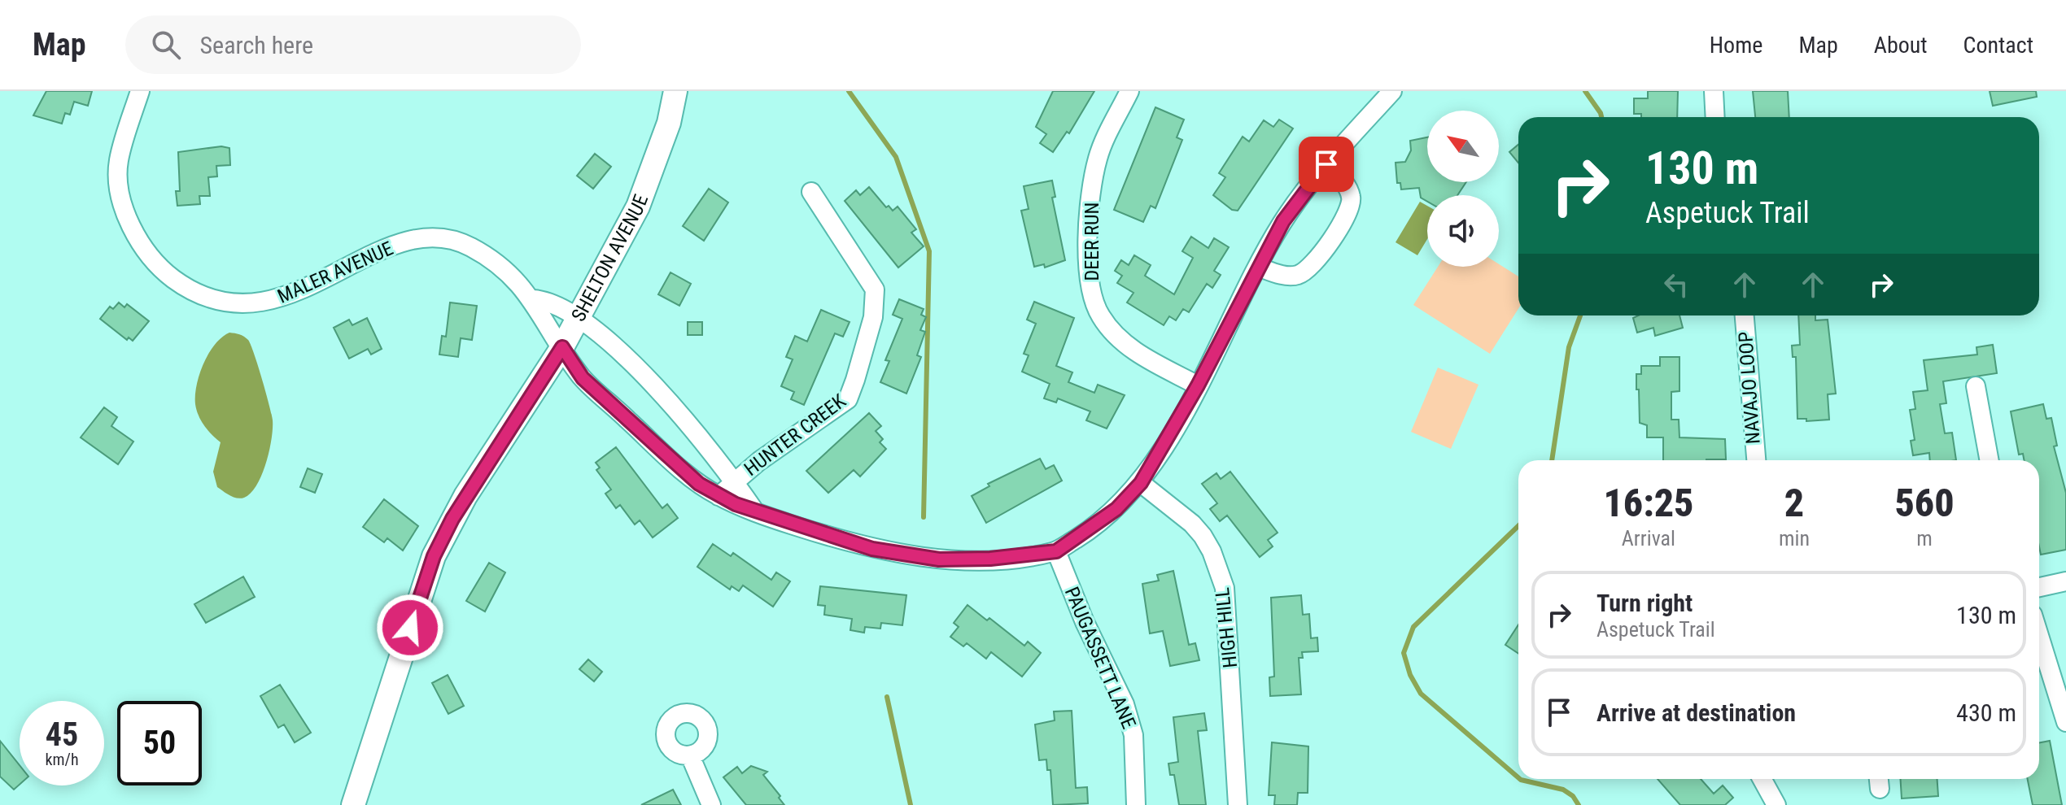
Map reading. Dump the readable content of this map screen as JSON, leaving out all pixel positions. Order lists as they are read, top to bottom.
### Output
{
  "streets": {
    "main road": ["SHELTON AVENUE"],
    "street": [
      "DEER RUN",
      "MALER AVENUE",
      "NAVAJO LOOP",
      "HUNTER CREEK",
      "HIGH HILL",
      "PAUGASSETT LANE"
    ]
  },
  "crossings": [
    ["SHELTON AVENUE", "MALER AVENUE"],
    ["MALER AVENUE", "HUNTER CREEK"],
    ["MALER AVENUE", "PAUGASSETT LANE"]
  ],
  "north": "top left",
  "page": {
    "header": "Map",
    "search": "Search here",
    "nav": [
      "Home",
      "Map",
      "About",
      "Contact"
    ],
    "turn": ["130 m", "Aspetuck Trail"],
    "eta": [
      "16:25",
      "Arrival",
      "2",
      "min",
      "560",
      "m"
    ],
    "list": [
      {
        "name": "Turn right",
        "note": "Aspetuck Trail",
        "value": "130 m"
      },
      {
        "name": "Arrive at destination",
        "value": "430 m"
      }
    ],
    "speed": "45 km/h",
    "limit": "50"
  }
}
